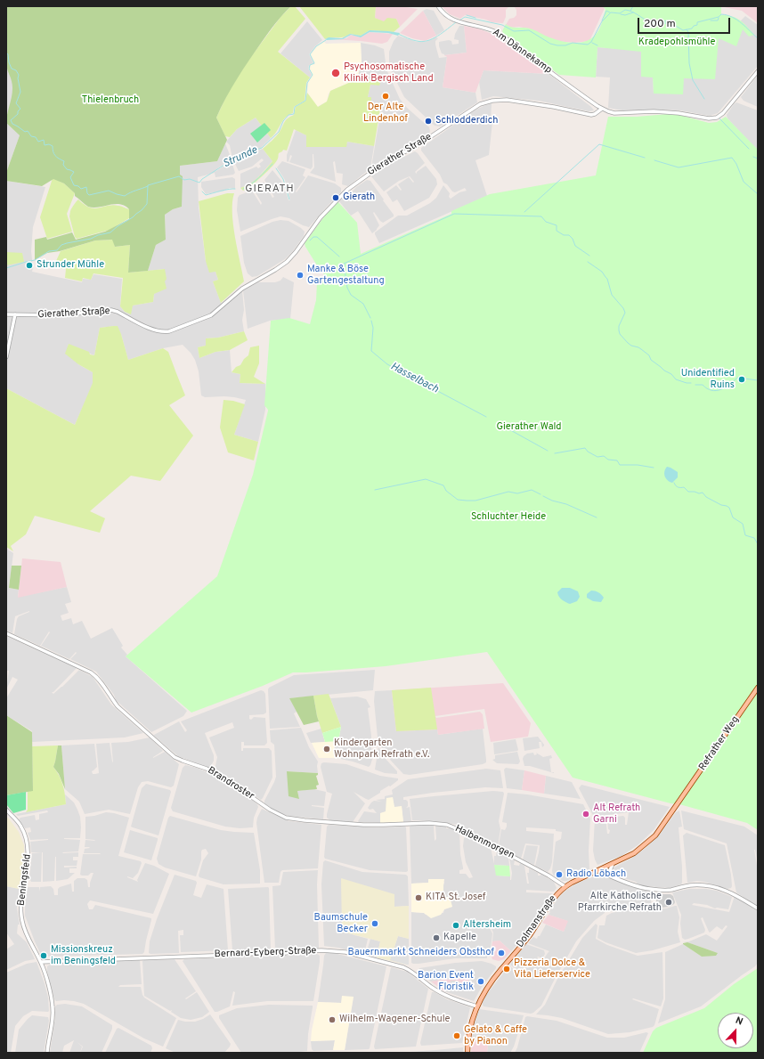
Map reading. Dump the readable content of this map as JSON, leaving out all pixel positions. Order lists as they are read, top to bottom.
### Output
{
  "streets": {
    "main road": ["Refrather Weg", "Dolmanstraße"],
    "street": [
      "Am Dännekamp",
      "Gierather Straße",
      "Brandroster",
      "Halbenmorgen",
      "Beningsfeld",
      "Bernard-Eyberg-Straße"
    ]
  },
  "crossings": [
    ["Am Dännekamp", "Gierather Straße"],
    ["Refrather Weg", "Dolmanstraße"],
    ["Brandroster", "Halbenmorgen"],
    ["Halbenmorgen", "Dolmanstraße"],
    ["Beningsfeld", "Bernard-Eyberg-Straße"],
    ["Dolmanstraße", "Bernard-Eyberg-Straße"]
  ],
  "districts": ["GIERATH"],
  "water": ["Strunde", "Hasselbach"],
  "parks": [
    "Kradepohlsmühle",
    "Thielenbruch",
    "Gierather Wald",
    "Schluchter Heide"
  ],
  "places": [
    "Psychosomatische Klinik Bergisch Land",
    "Der Alte Lindenhof",
    "Schlodderdich",
    "Gierath",
    "Strunder Mühle",
    "Manke & Böse Gartengestaltung",
    "Unidentified Ruins",
    "Kindergarten Wohnpark Refrath e.V.",
    "Alt Refrath Garni",
    "Radio Löbach",
    "KITA St. Josef",
    "Alte Katholische Pfarrkirche Refrath",
    "Baumschule Becker",
    "Altersheim",
    "Kapelle",
    "Bauernmarkt Schneiders Obsthof",
    "Missionskreuz im Beningsfeld",
    "Pizzeria Dolce & Vita Lieferservice",
    "Barion Event Floristik",
    "Wilhelm-Wagener-Schule",
    "Gelato & Caffe by Pianon"
  ],
  "scale_bar": "200 m",
  "north": "top"
}
